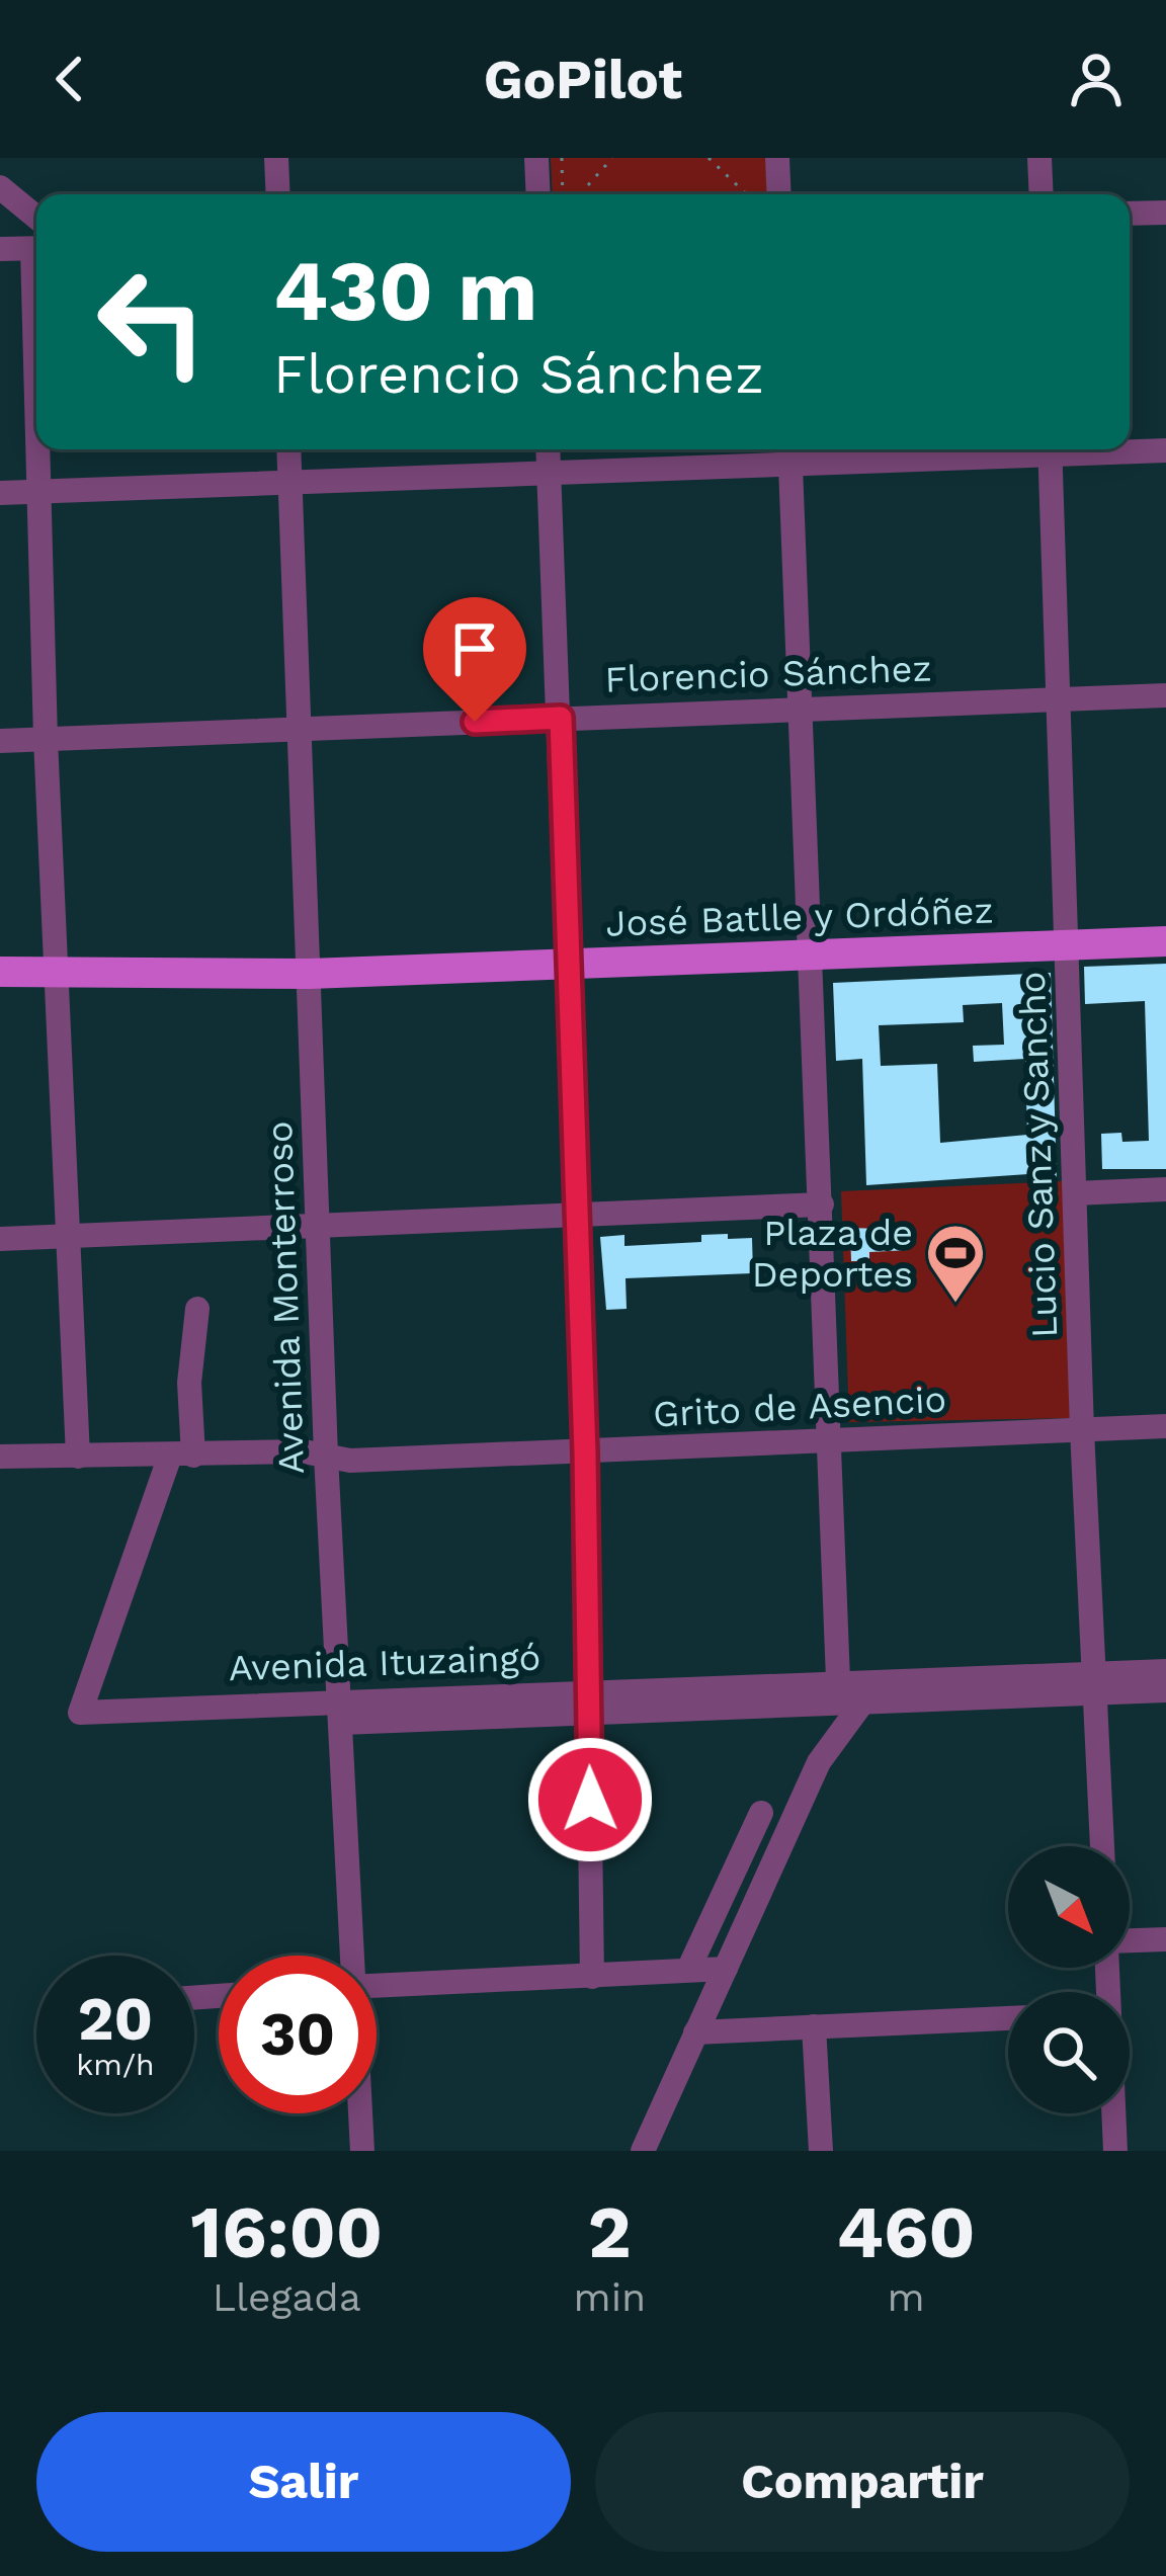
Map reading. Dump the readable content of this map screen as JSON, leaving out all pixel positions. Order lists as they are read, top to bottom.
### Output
{
  "streets": {
    "main road": ["José Batlle y Ordóñez"],
    "street": [
      "Florencio Sánchez",
      "Lucio Sanz y Sancho",
      "Avenida Monterroso",
      "Grito de Asencio",
      "Avenida Ituzaingó"
    ]
  },
  "crossings": [
    ["Florencio Sánchez", "Lucio Sanz y Sancho"],
    ["Florencio Sánchez", "Avenida Monterroso"],
    ["José Batlle y Ordóñez", "Lucio Sanz y Sancho"],
    ["José Batlle y Ordóñez", "Avenida Monterroso"],
    ["Lucio Sanz y Sancho", "Grito de Asencio"],
    ["Lucio Sanz y Sancho", "Avenida Ituzaingó"],
    ["Avenida Monterroso", "Grito de Asencio"],
    ["Avenida Monterroso", "Avenida Ituzaingó"],
    ["Grito de Asencio", "Avenida Ituzaingó"]
  ],
  "places": {
    "sports": ["Plaza de Deportes"]
  },
  "north": "bottom right",
  "page": {
    "header": "GoPilot",
    "turn": ["430 m", "Florencio Sánchez"],
    "speed": "20 km/h",
    "limit": "30",
    "eta": [
      "16:00",
      "Llegada",
      "2",
      "min",
      "460",
      "m"
    ],
    "buttons": ["Salir", "Compartir"]
  }
}
